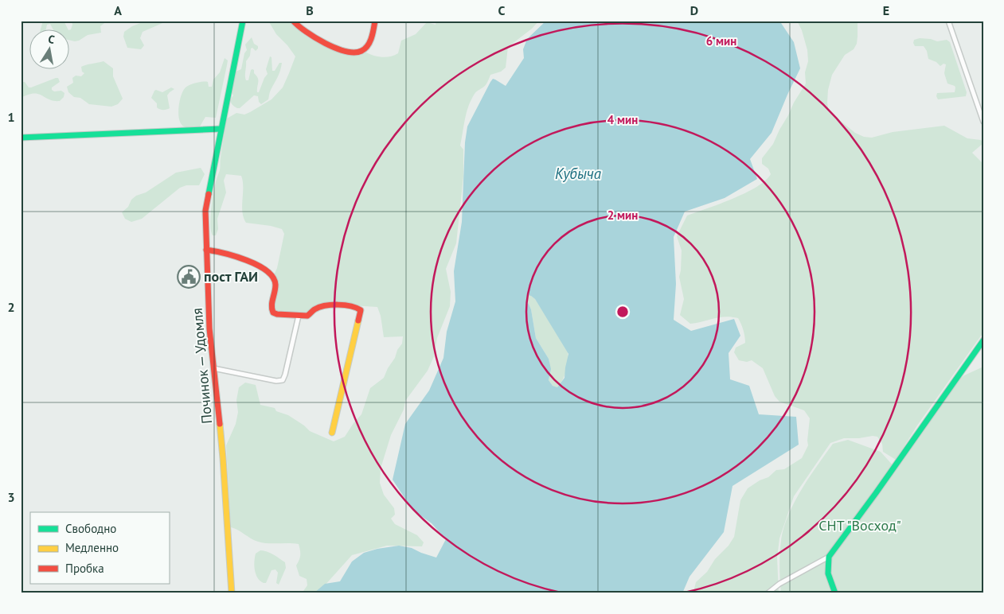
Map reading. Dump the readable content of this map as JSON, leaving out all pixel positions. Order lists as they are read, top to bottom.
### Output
{
  "streets": {
    "street": ["Починок — Удомля"]
  },
  "water": ["Кубыча"],
  "parks": ["СНТ \"Восход\""],
  "places": {
    "public building": ["пост ГАИ"]
  },
  "legend": ["Свободно", "Медленно", "Пробка"],
  "north": "top",
  "grid": {
    "columns": [
      "A",
      "B",
      "C",
      "D",
      "E"
    ],
    "rows": ["1", "2", "3"]
  },
  "rings": ["6 мин", "4 мин", "2 мин"]
}
